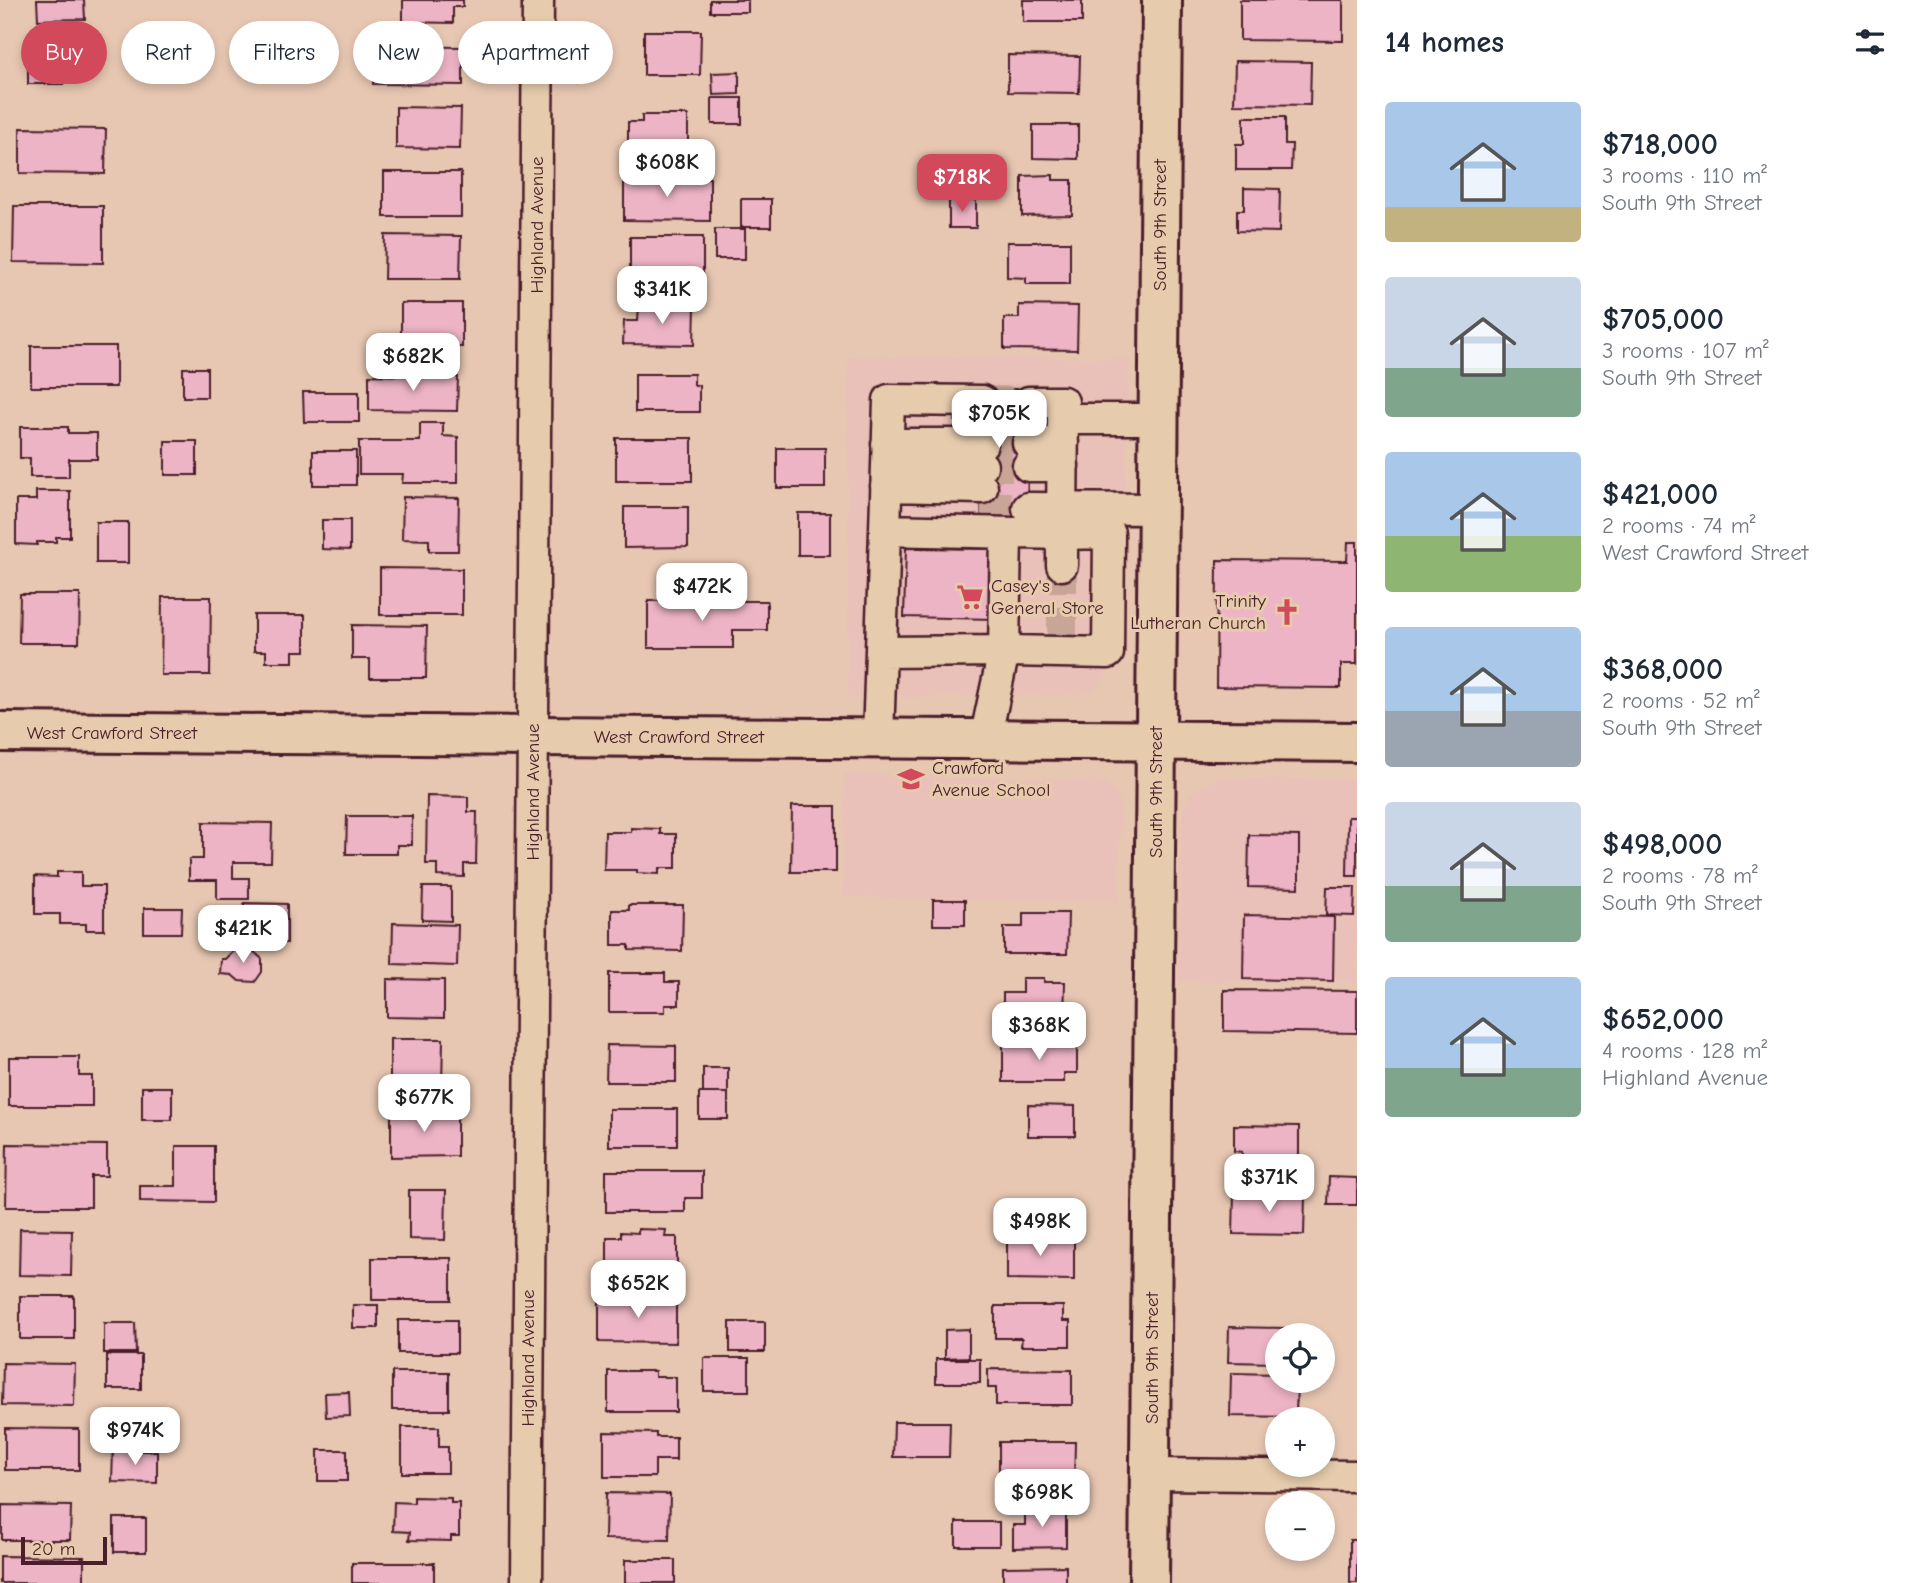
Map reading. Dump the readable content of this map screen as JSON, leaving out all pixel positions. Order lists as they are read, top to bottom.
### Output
{
  "streets": {
    "main road": ["South 9th Street", "West Crawford Street"],
    "street": ["Highland Avenue"]
  },
  "crossings": [
    ["Highland Avenue", "West Crawford Street"],
    ["South 9th Street", "West Crawford Street"]
  ],
  "places": {
    "supermarket": ["Casey's General Store"],
    "church": ["Trinity Lutheran Church"],
    "school or university": ["Crawford Avenue School"]
  },
  "scale_bar": "20 m",
  "page": {
    "heading": "14 homes",
    "chip": [
      "Buy",
      "Rent",
      "Filters",
      "New",
      "Apartment"
    ],
    "list": [
      {
        "name": "$718,000",
        "note": "3 rooms · 110 m² · South 9th Street"
      },
      {
        "name": "$705,000",
        "note": "3 rooms · 107 m² · South 9th Street"
      },
      {
        "name": "$421,000",
        "note": "2 rooms · 74 m² · West Crawford Street"
      },
      {
        "name": "$368,000",
        "note": "2 rooms · 52 m² · South 9th Street"
      },
      {
        "name": "$498,000",
        "note": "2 rooms · 78 m² · South 9th Street"
      },
      {
        "name": "$652,000",
        "note": "4 rooms · 128 m² · Highland Avenue"
      }
    ],
    "price": [
      "$608K",
      "$718K",
      "$341K",
      "$682K",
      "$705K",
      "$472K",
      "$421K",
      "$368K",
      "$677K",
      "$371K",
      "$498K",
      "$652K",
      "$974K",
      "$698K"
    ],
    "map_buttons": ["+", "−"],
    "scale": "20 m"
  }
}
